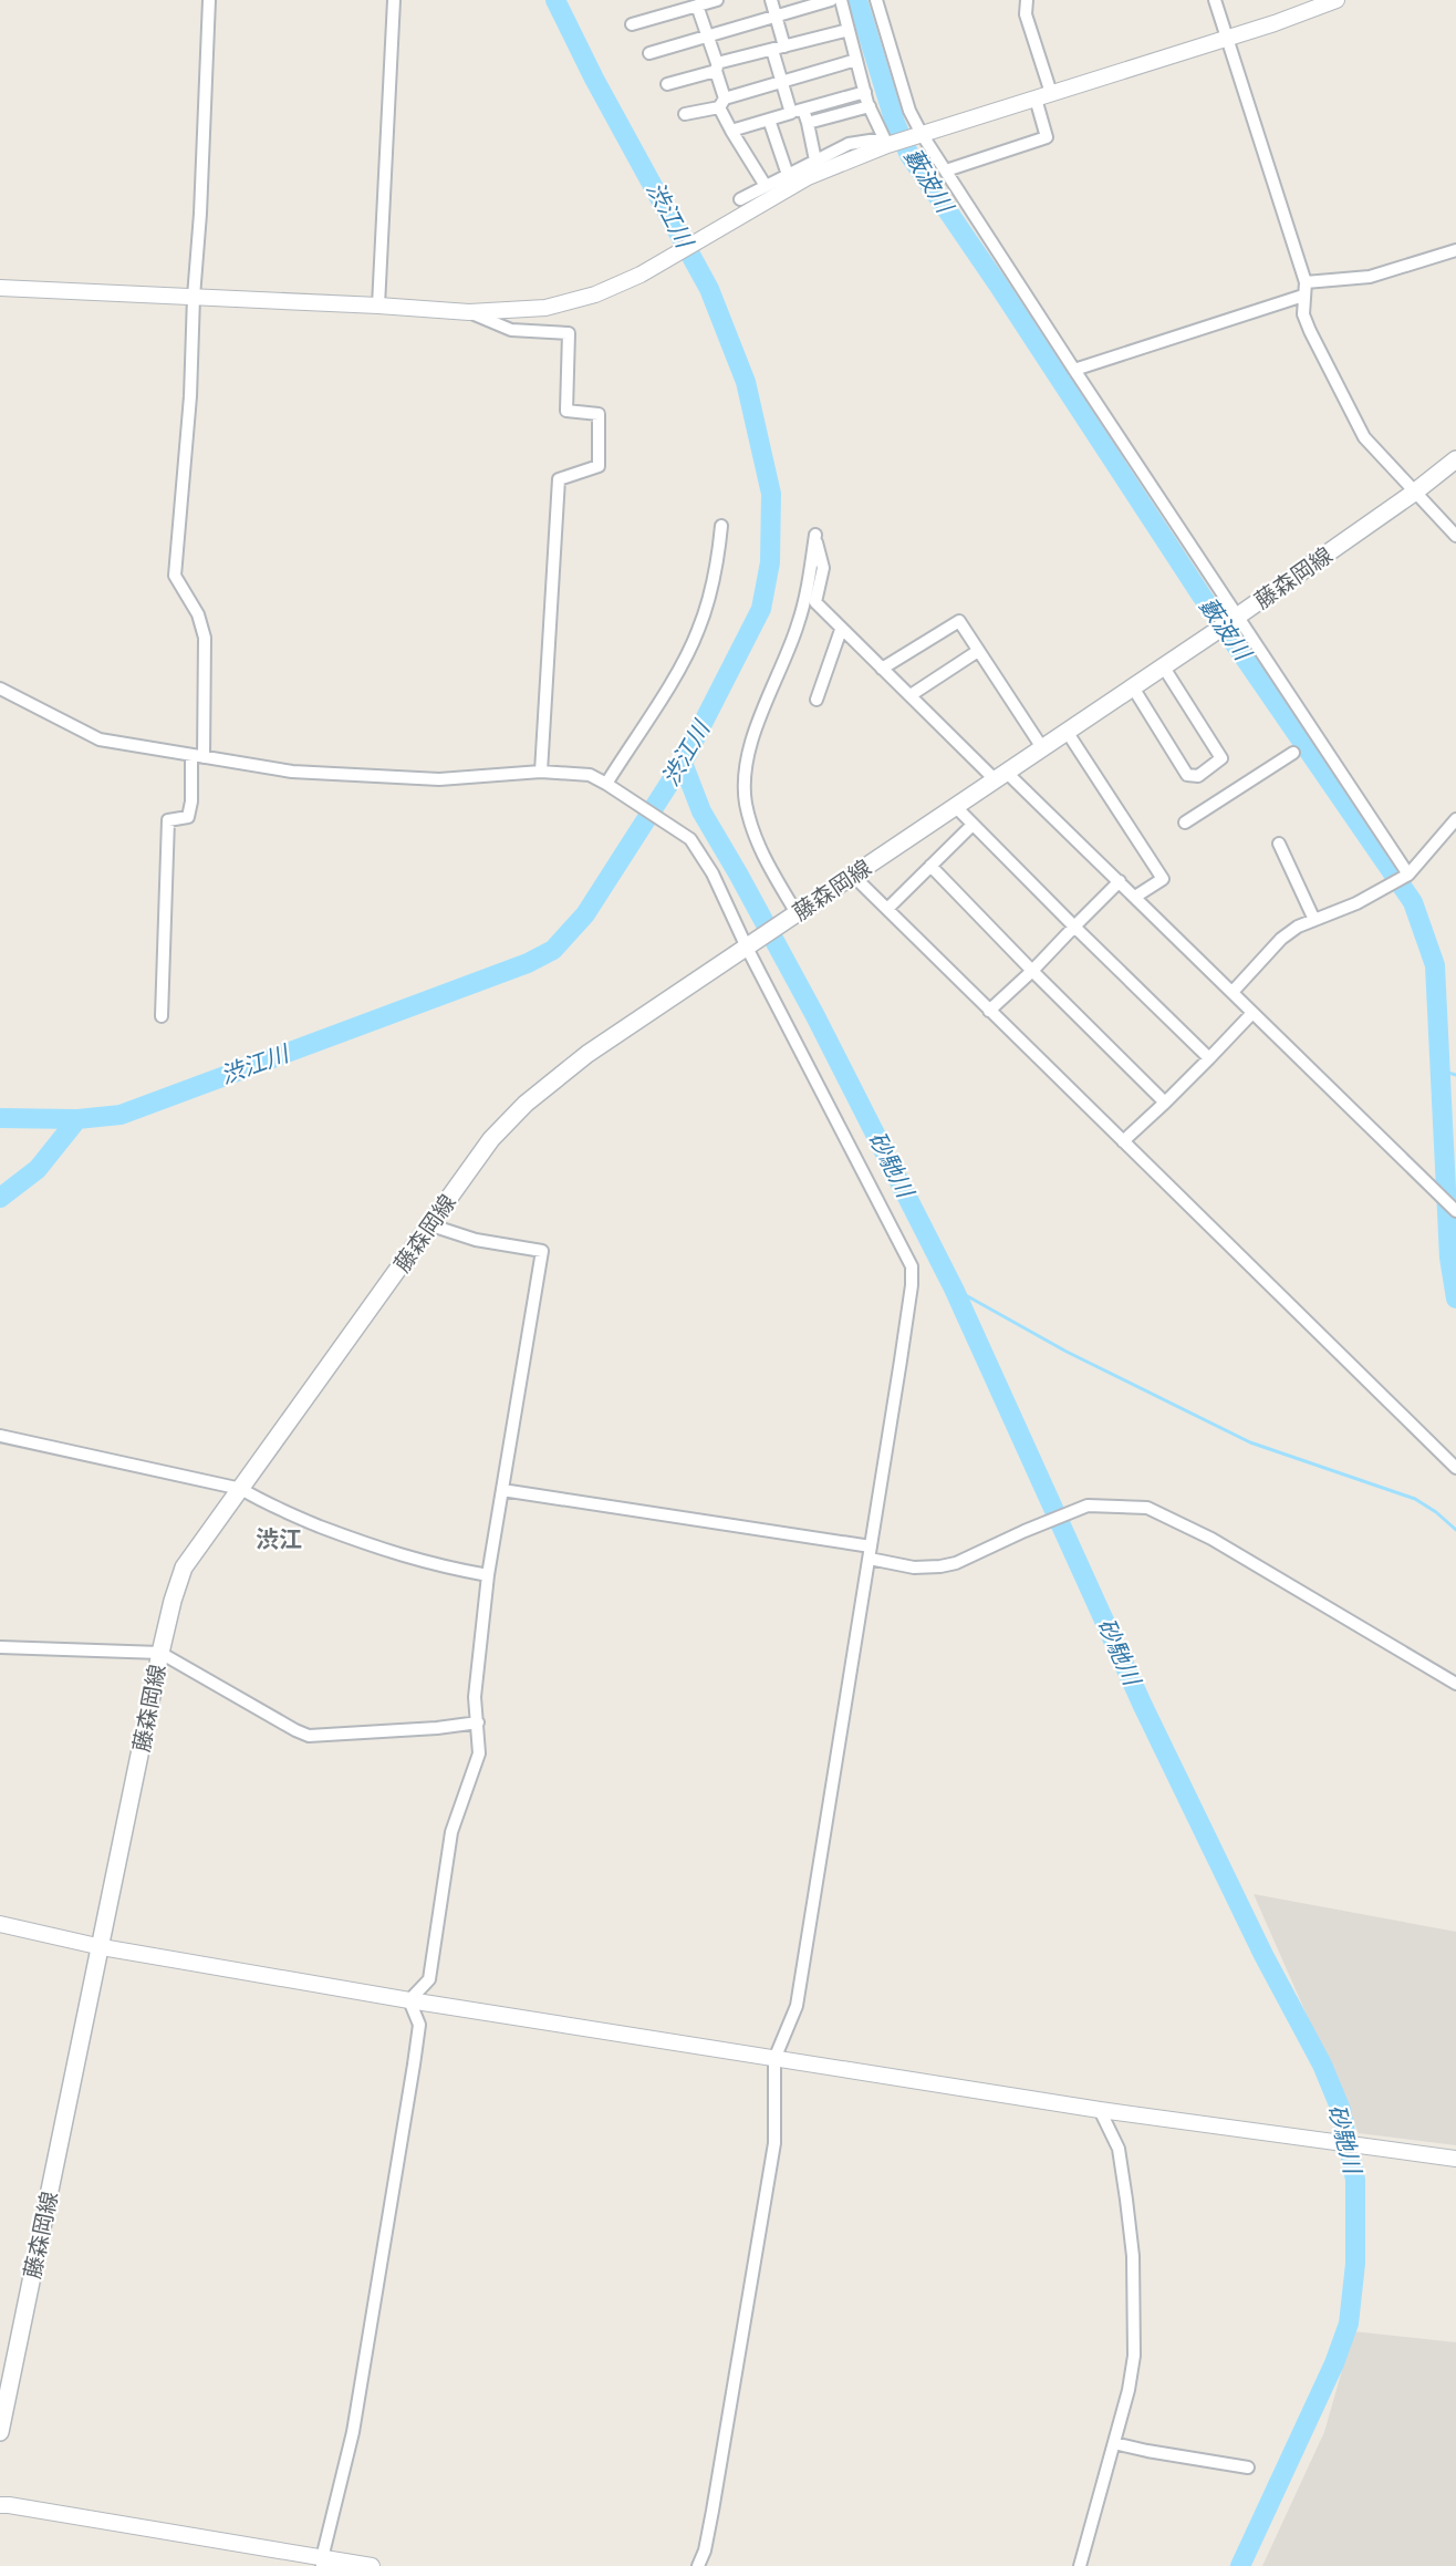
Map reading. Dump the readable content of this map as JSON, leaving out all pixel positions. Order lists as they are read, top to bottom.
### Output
{
  "streets": {
    "main road": ["藤森岡線"]
  },
  "districts": ["渋江"],
  "water": ["藪波川", "渋江川", "砂馳川"]
}
